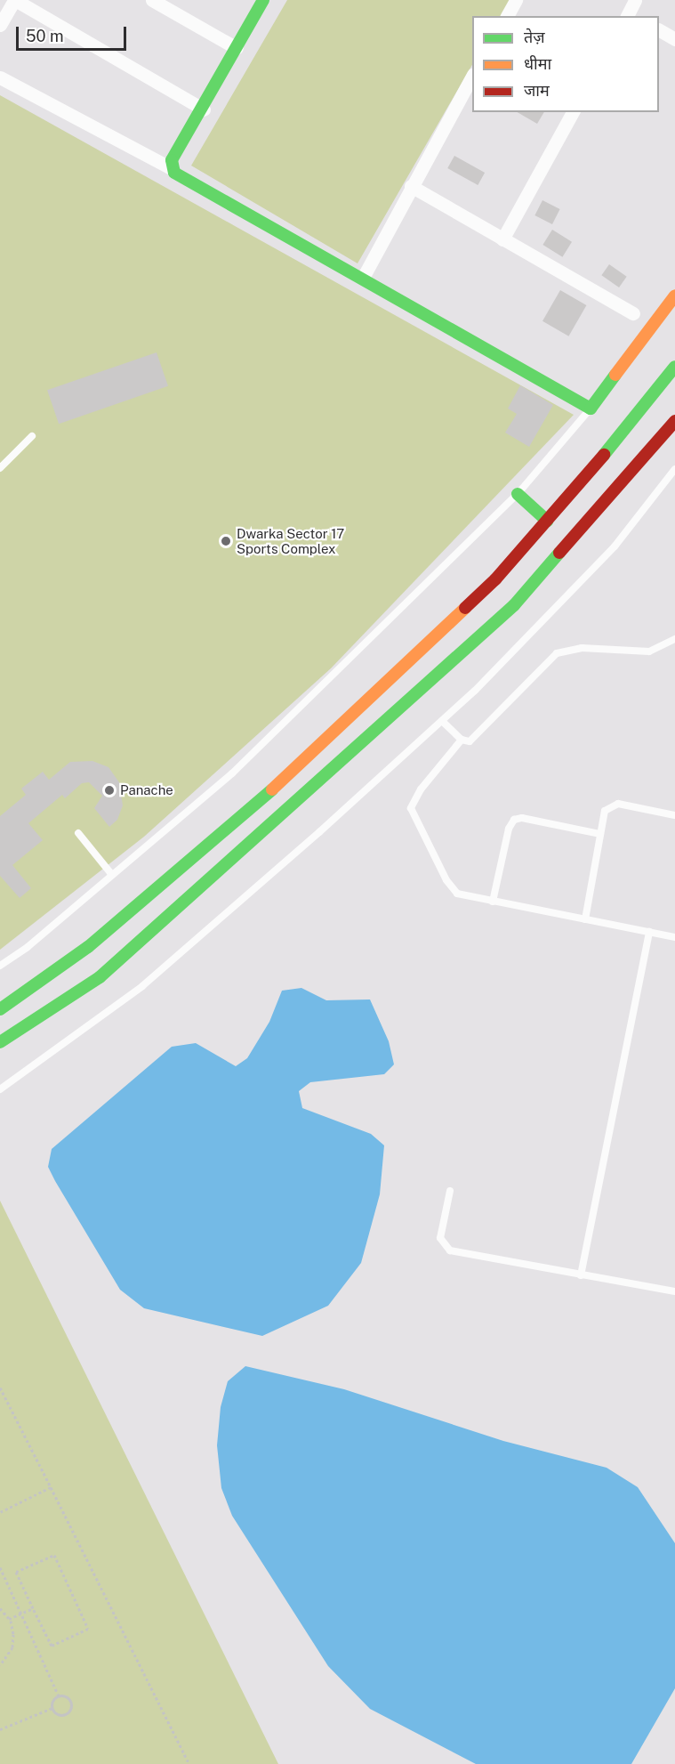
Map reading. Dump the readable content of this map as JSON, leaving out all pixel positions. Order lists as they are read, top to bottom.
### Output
{
  "places": ["Dwarka Sector 17 Sports Complex", "Panache"],
  "legend": ["तेज़", "धीमा", "जाम"],
  "scale_bar": "50 m"
}
